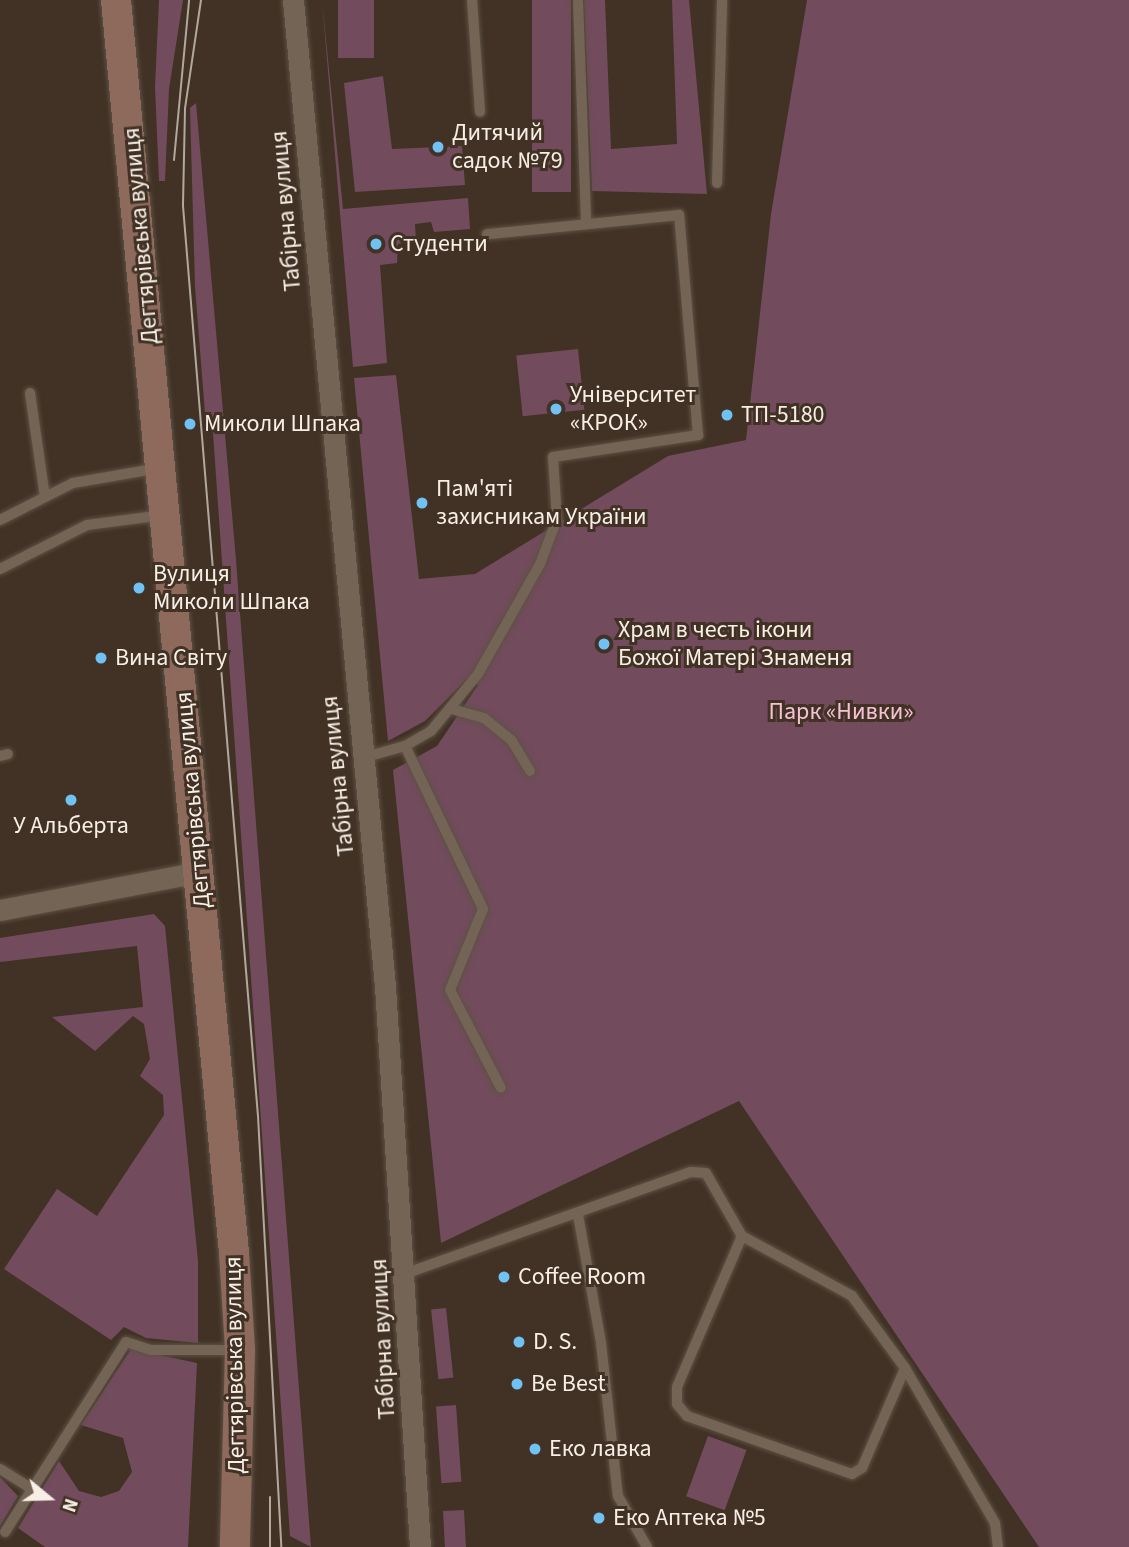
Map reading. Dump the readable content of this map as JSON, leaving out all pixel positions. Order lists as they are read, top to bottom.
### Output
{
  "streets": {
    "main road": ["Дегтярівська вулиця"],
    "street": ["Табірна вулиця"]
  },
  "parks": ["Парк «Нивки»"],
  "places": [
    "Дитячий садок №79",
    "Студенти",
    "Університет «КРОК»",
    "ТП-5180",
    "Миколи Шпака",
    "Пам'яті захисникам України",
    "Вулиця Миколи Шпака",
    "Храм в честь ікони Божої Матері Знаменя",
    "Вина Світу",
    "У Альберта",
    "Coffee Room",
    "D. S.",
    "Be Best",
    "Еко лавка",
    "Еко Аптека №5"
  ],
  "north": "right"
}
